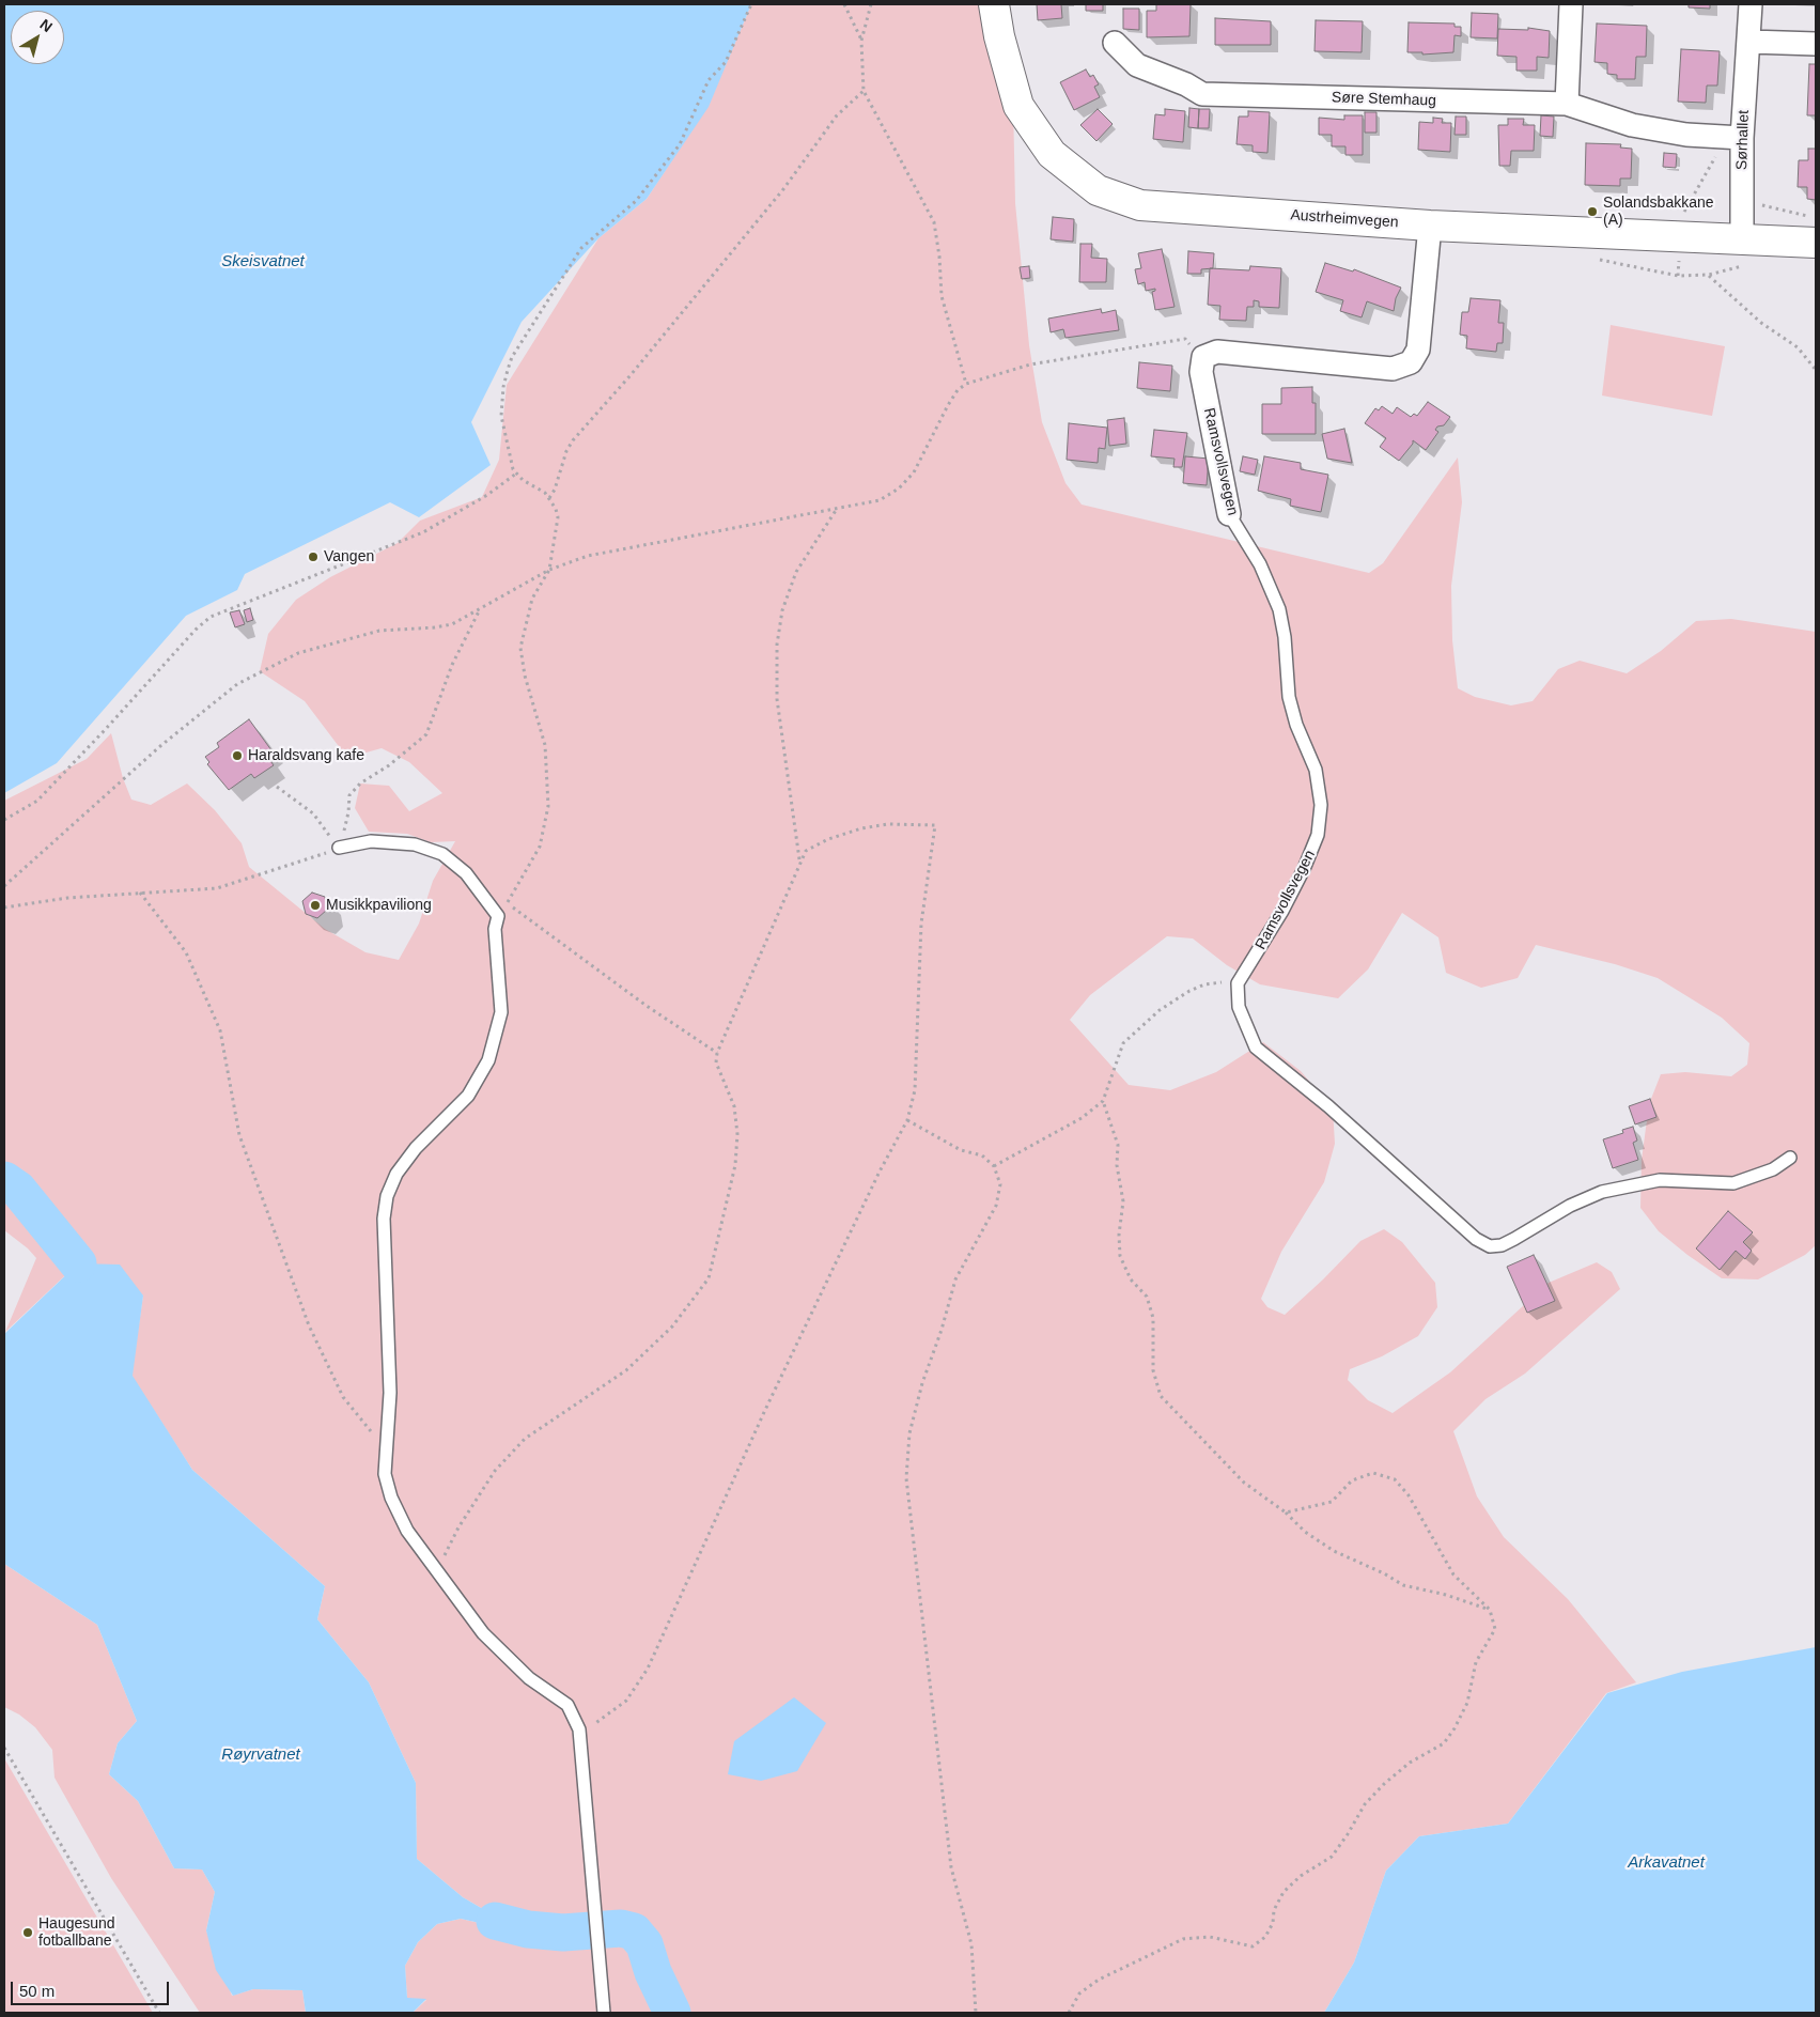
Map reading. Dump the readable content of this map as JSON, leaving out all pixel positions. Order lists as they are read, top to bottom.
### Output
{
  "streets": {
    "main road": ["Austrheimvegen"],
    "street": ["Søre Stemhaug", "Sørhallet", "Ramsvollsvegen"]
  },
  "crossings": [
    ["Søre Stemhaug", "Sørhallet"],
    ["Sørhallet", "Austrheimvegen"]
  ],
  "water": ["Skeisvatnet", "Røyrvatnet", "Arkavatnet"],
  "places": [
    "Solandsbakkane (A)",
    "Vangen",
    "Haraldsvang kafe",
    "Musikkpaviliong",
    "Haugesund fotballbane"
  ],
  "scale_bar": "50 m",
  "north": "top right"
}
